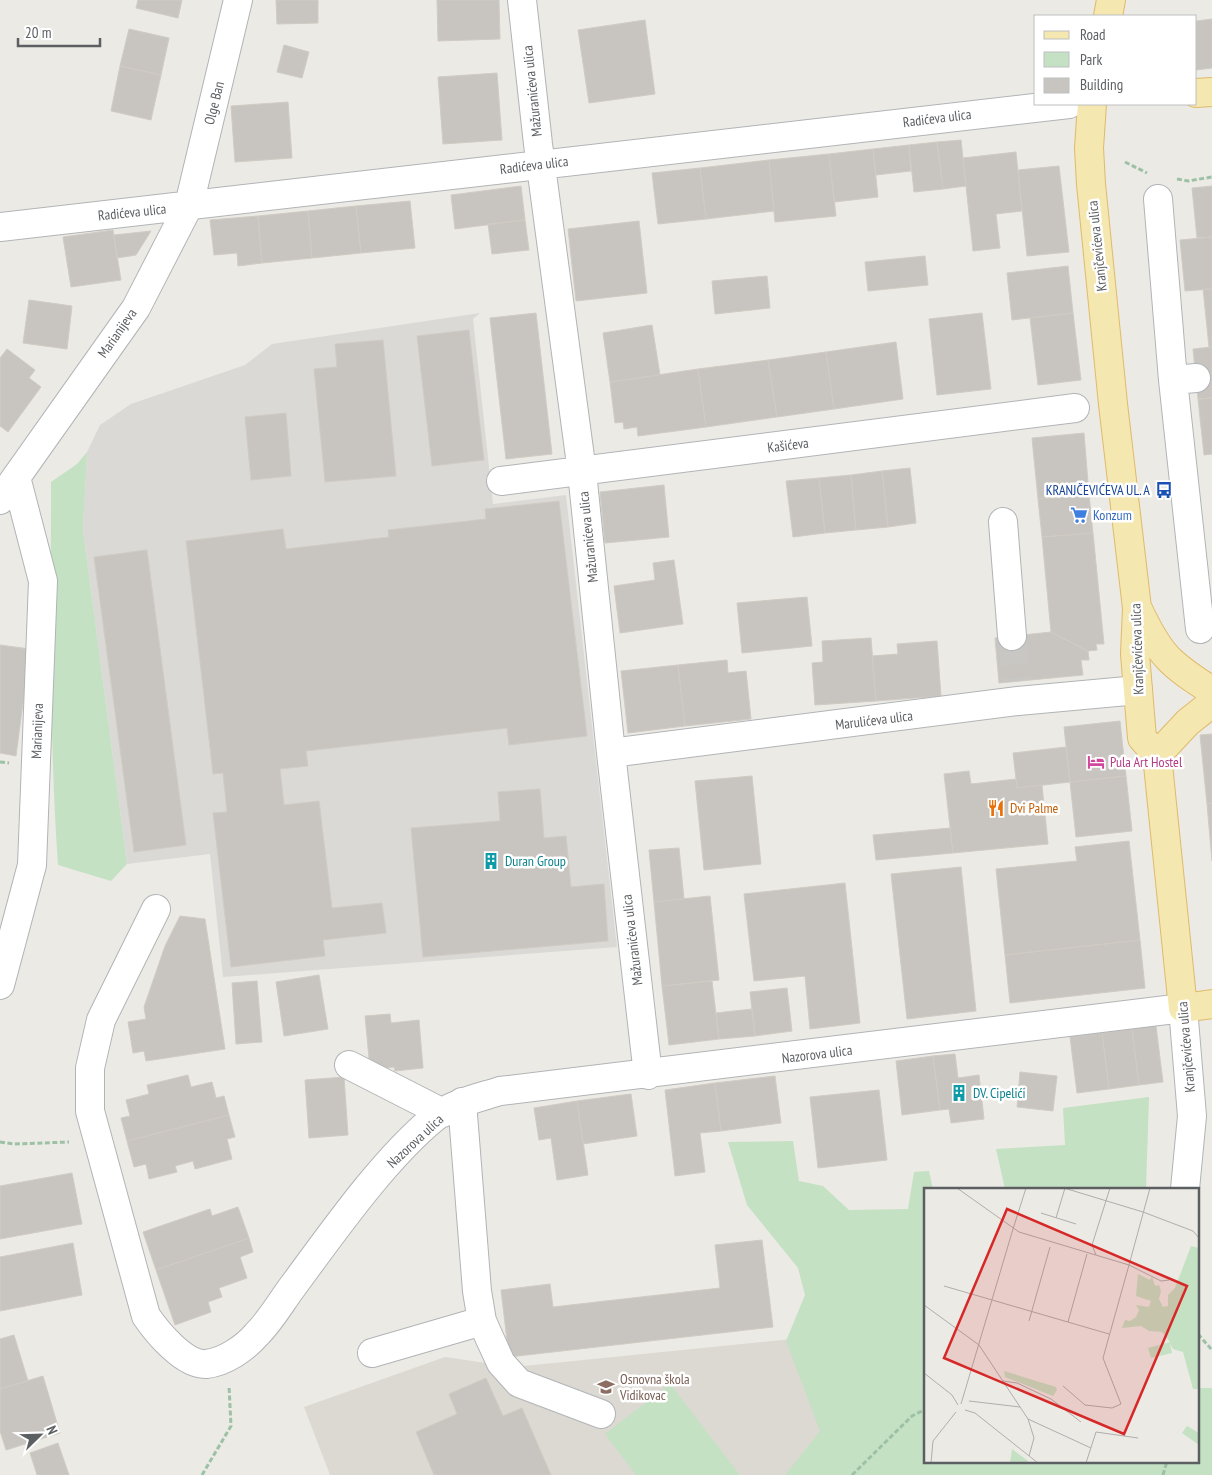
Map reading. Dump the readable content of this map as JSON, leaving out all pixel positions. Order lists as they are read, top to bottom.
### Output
{
  "streets": {
    "main road": ["Kranjčevićeva ulica", "Nazorova ulica"],
    "street": [
      "Mažuranićeva ulica",
      "Olge Ban",
      "Radićeva ulica",
      "Marianijeva",
      "Kašićeva",
      "Marulićeva ulica"
    ]
  },
  "crossings": [
    ["Mažuranićeva ulica", "Radićeva ulica"],
    ["Mažuranićeva ulica", "Kašićeva"],
    ["Mažuranićeva ulica", "Marulićeva ulica"],
    ["Mažuranićeva ulica", "Nazorova ulica"],
    ["Olge Ban", "Radićeva ulica"],
    ["Olge Ban", "Marianijeva"],
    ["Radićeva ulica", "Marianijeva"],
    ["Kranjčevićeva ulica", "Marulićeva ulica"],
    ["Kranjčevićeva ulica", "Nazorova ulica"]
  ],
  "places": {
    "bus stop": ["KRANJČEVIĆEVA UL. A"],
    "supermarket": ["Konzum"],
    "hotel": ["Pula Art Hostel"],
    "restaurant": ["Dvi Palme"],
    "building": ["Duran Group", "DV. Cipelići"],
    "school or university": ["Osnovna škola Vidikovac"]
  },
  "legend": ["Road", "Park", "Building"],
  "scale_bar": "20 m",
  "north": "top right"
}
